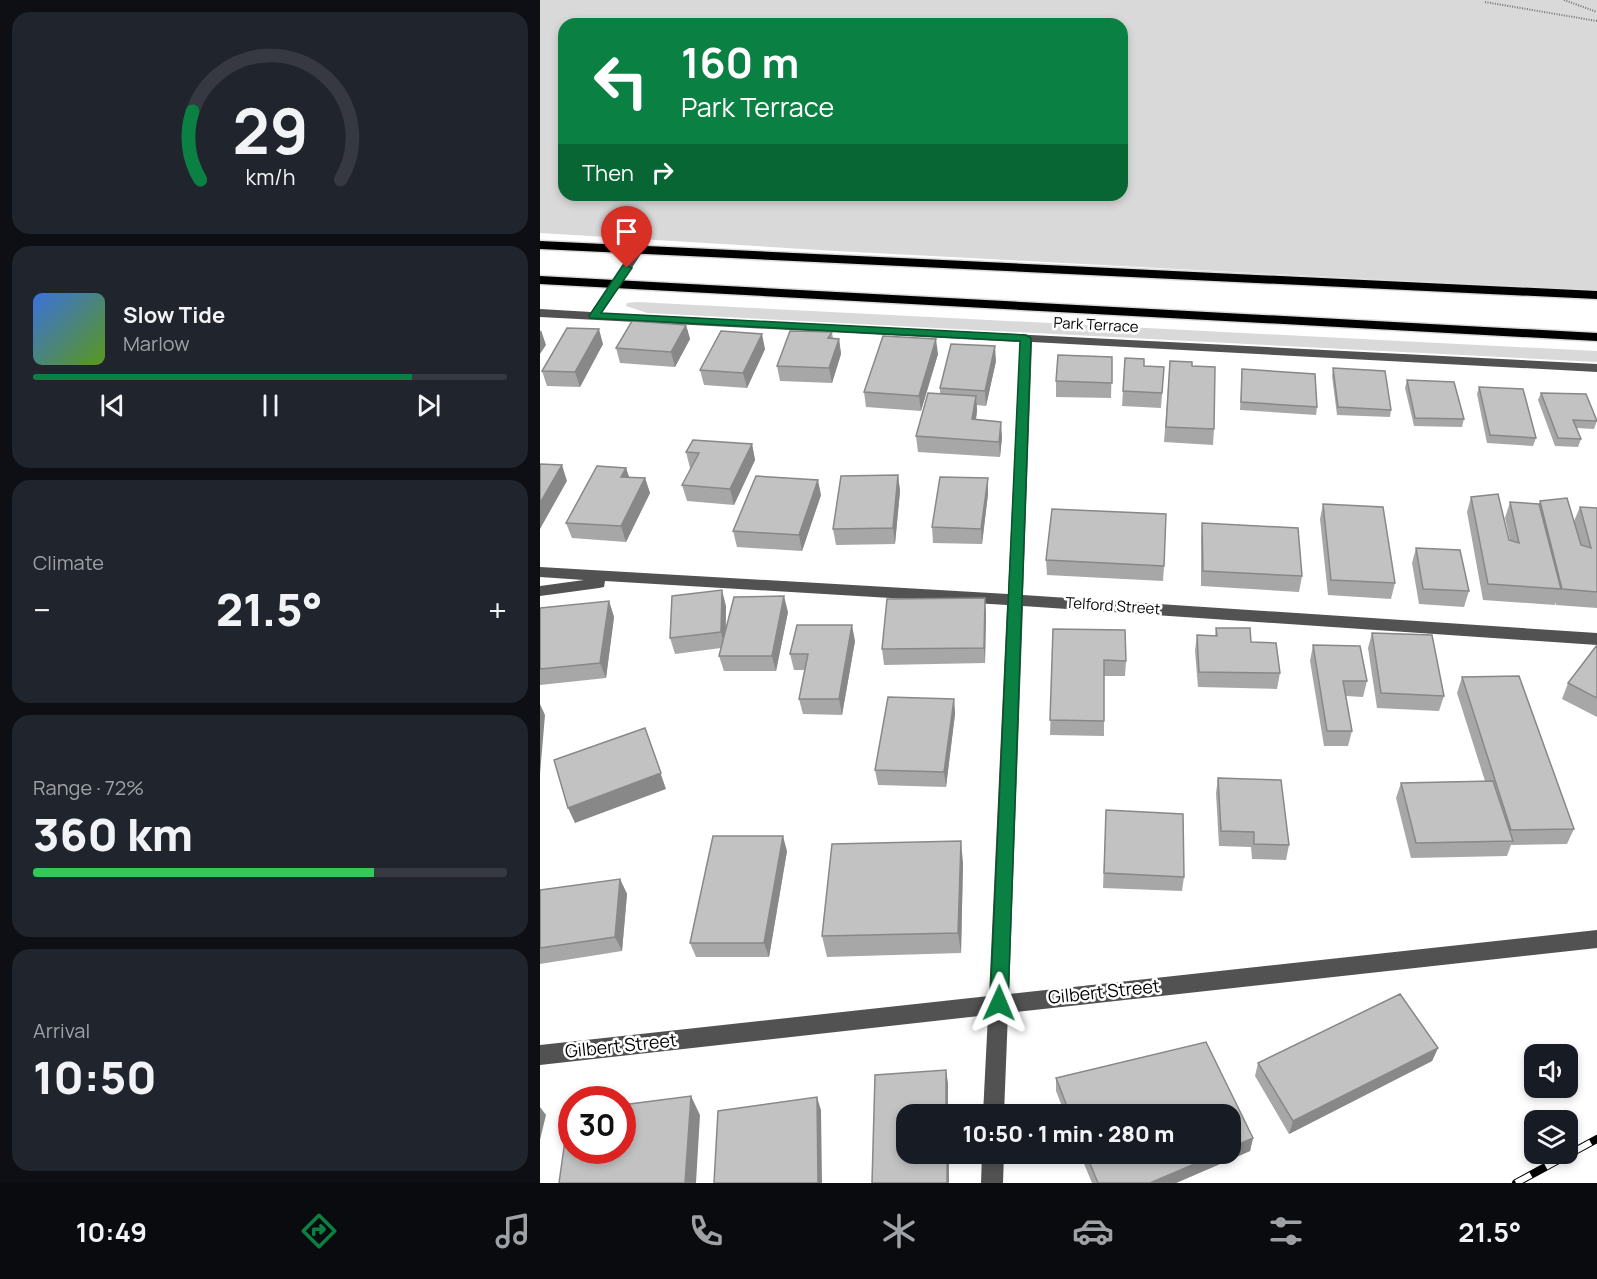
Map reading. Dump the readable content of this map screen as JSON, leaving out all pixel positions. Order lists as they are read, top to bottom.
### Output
{
  "streets": {
    "highway": ["Park Terrace"],
    "street": ["Telford Street", "Gilbert Street"]
  },
  "page": {
    "turn": ["160 m", "Park Terrace"],
    "then": "Then",
    "song": ["Slow Tide", "Marlow"],
    "tile": [
      "Climate",
      ["Range · 72%", "360 km"],
      ["Arrival", "10:50"]
    ],
    "heat": ["−", "21.5°", "+"],
    "limit": "30",
    "trip": "10:50 · 1 min · 280 m",
    "tabs": ["10:49", "21.5°"],
    "gauge": ["29", "km/h"]
  }
}
